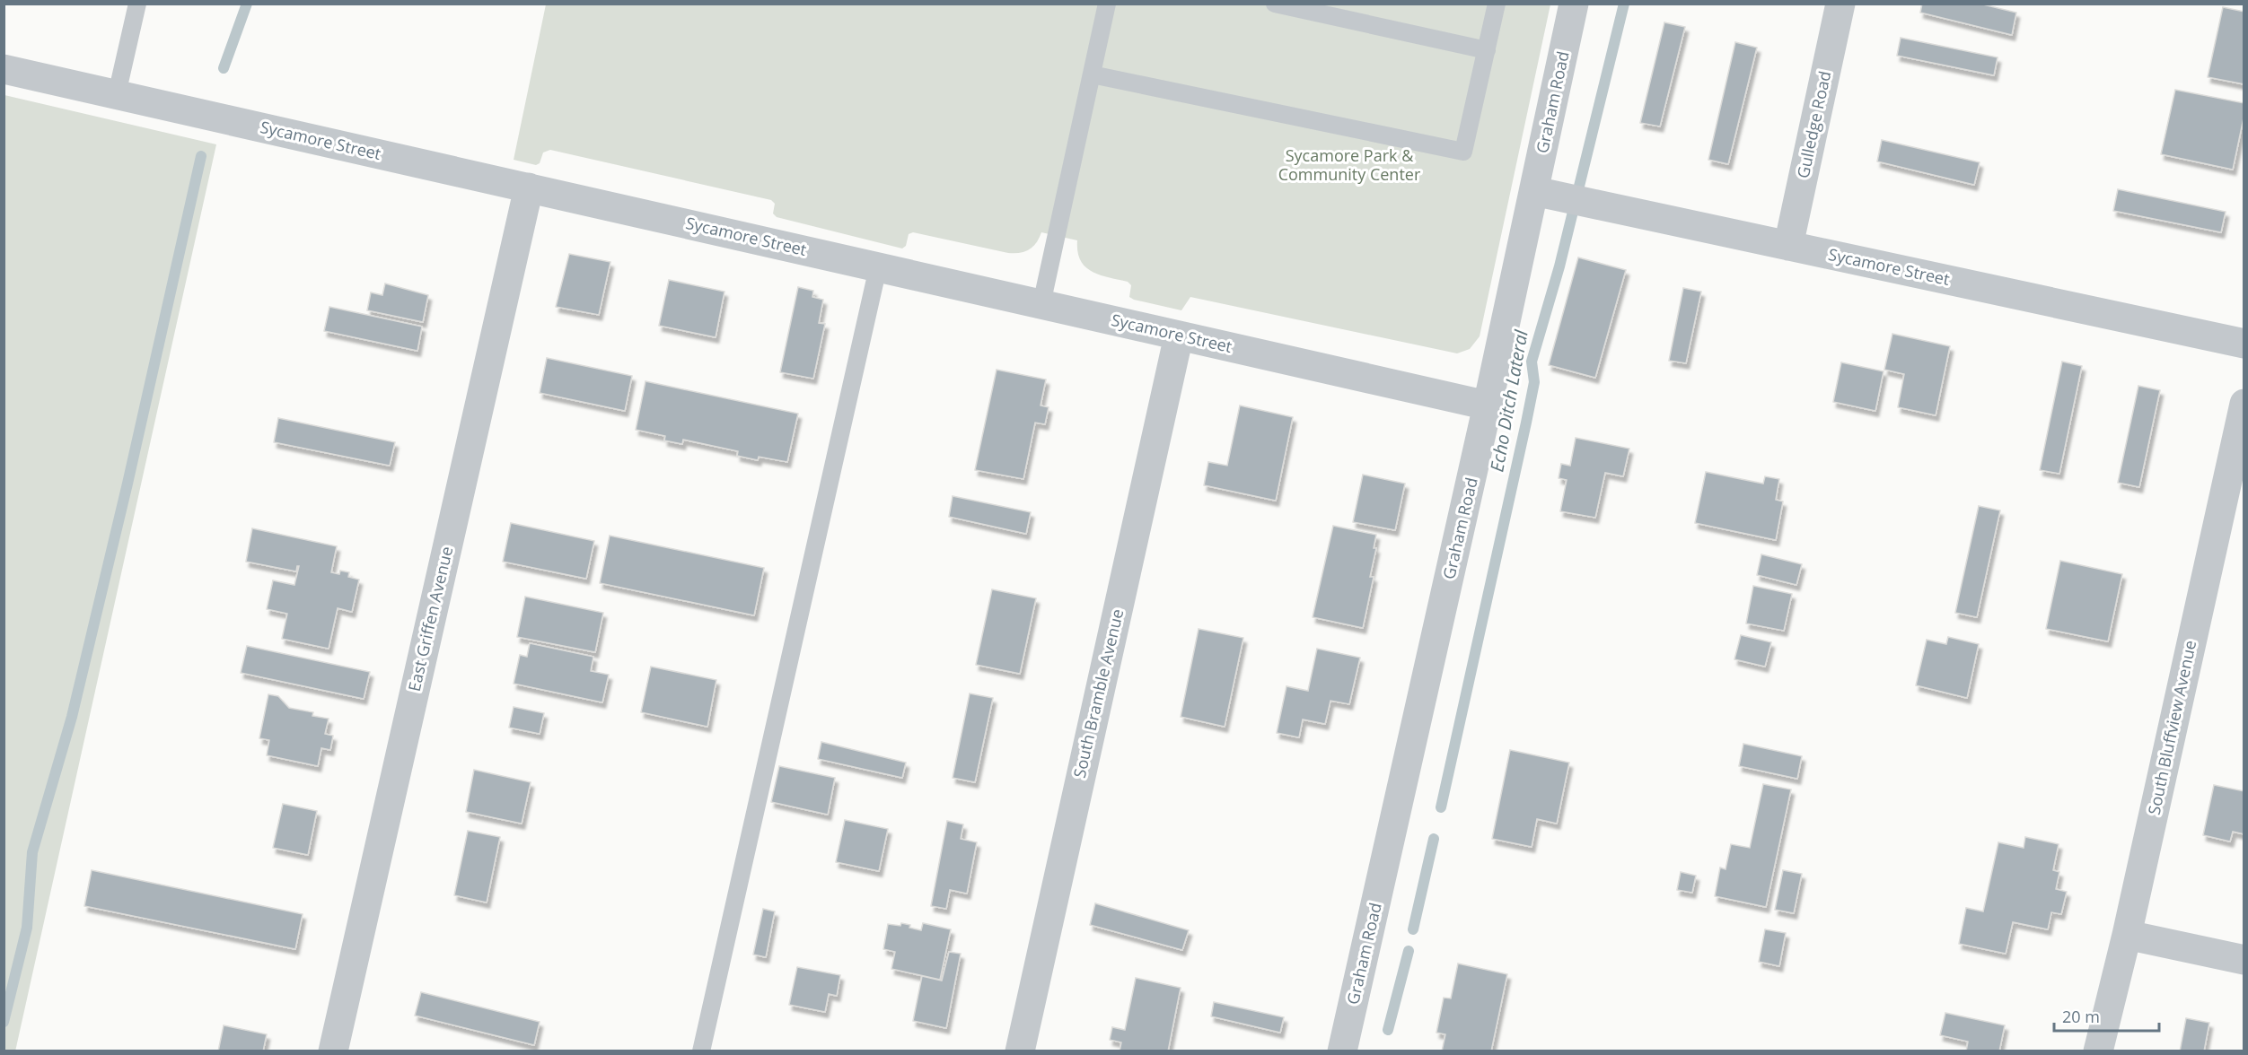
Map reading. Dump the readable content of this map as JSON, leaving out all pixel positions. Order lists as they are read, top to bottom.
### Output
{
  "streets": {
    "street": [
      "Graham Road",
      "Gulledge Road",
      "Sycamore Street",
      "East Griffen Avenue",
      "South Bramble Avenue",
      "South Bluffview Avenue"
    ]
  },
  "crossings": [
    ["Graham Road", "Sycamore Street"],
    ["Gulledge Road", "Sycamore Street"],
    ["Sycamore Street", "East Griffen Avenue"],
    ["Sycamore Street", "South Bramble Avenue"]
  ],
  "water": ["Echo Ditch Lateral"],
  "parks": ["Sycamore Park & Community Center"],
  "scale_bar": "20 m"
}
